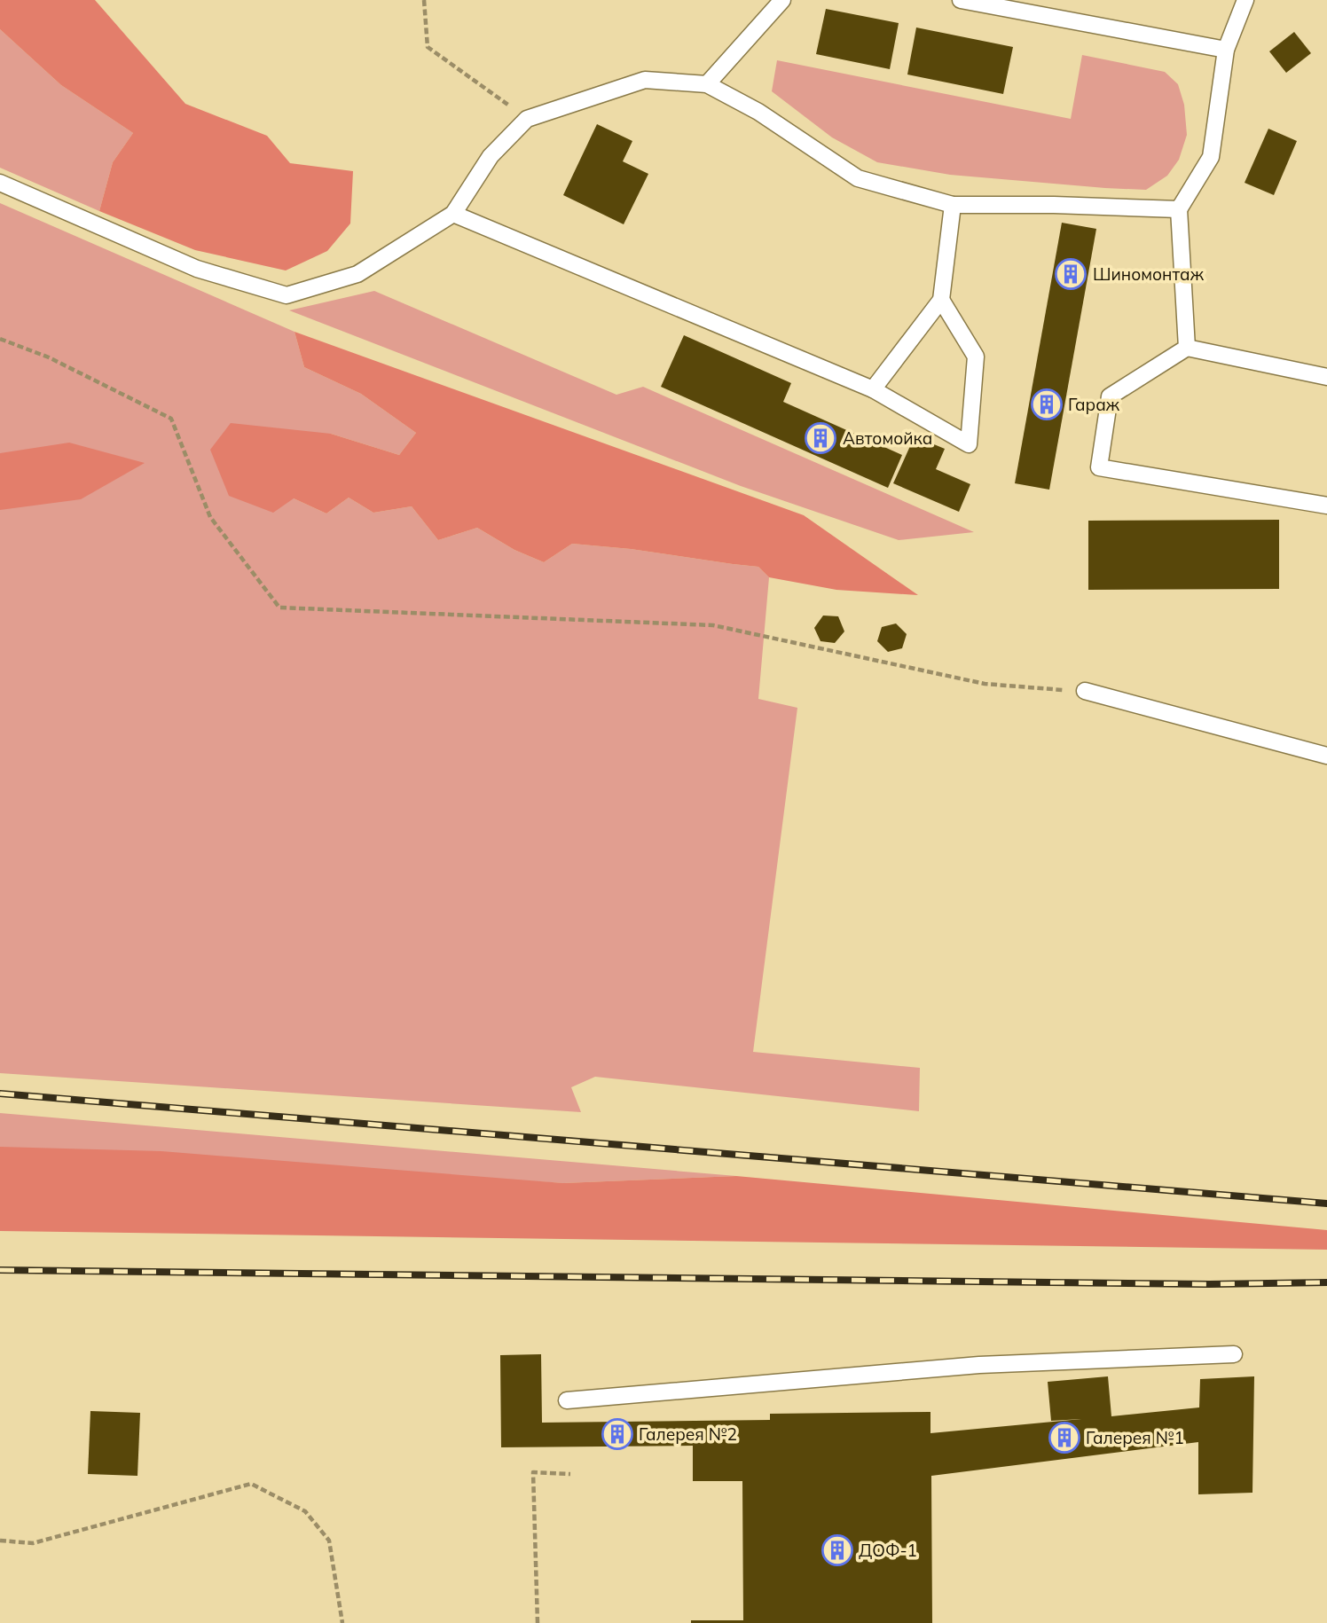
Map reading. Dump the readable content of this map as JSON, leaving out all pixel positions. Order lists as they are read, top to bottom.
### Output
{
  "places": {
    "building": [
      "Шиномонтаж",
      "Гараж",
      "Автомойка",
      "Галерея №2",
      "Галерея №1",
      "ДОФ-1"
    ]
  }
}
